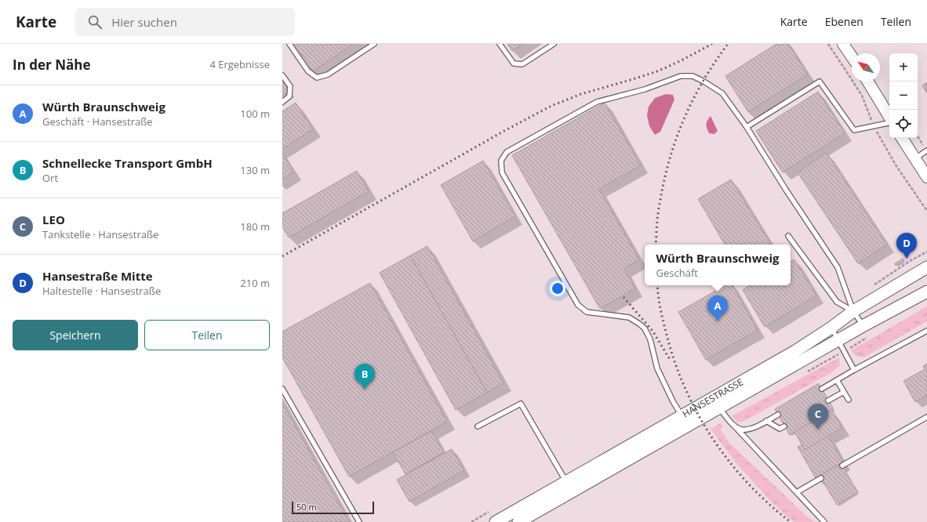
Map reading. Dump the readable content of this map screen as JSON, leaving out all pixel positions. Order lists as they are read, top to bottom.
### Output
{
  "streets": {
    "main road": ["HANSESTRASSE"]
  },
  "scale_bar": "50 m",
  "north": "top left",
  "page": {
    "header": "Karte",
    "search": "Hier suchen",
    "nav": ["Karte", "Ebenen", "Teilen"],
    "heading": ["In der Nähe", "4 Ergebnisse"],
    "map_buttons": ["+", "−"],
    "list": [
      {
        "mark": "A",
        "name": "Würth Braunschweig",
        "note": "Geschäft · Hansestraße",
        "value": "100 m"
      },
      {
        "mark": "B",
        "name": "Schnellecke Transport GmbH",
        "note": "Ort",
        "value": "130 m"
      },
      {
        "mark": "C",
        "name": "LEO",
        "note": "Tankstelle · Hansestraße",
        "value": "180 m"
      },
      {
        "mark": "D",
        "name": "Hansestraße Mitte",
        "note": "Haltestelle · Hansestraße",
        "value": "210 m"
      }
    ],
    "pins": [
      "D",
      "A",
      "B",
      "C"
    ],
    "popup": ["Würth Braunschweig", "Geschäft"],
    "buttons": ["Speichern", "Teilen"],
    "scale": "50 m"
  }
}
